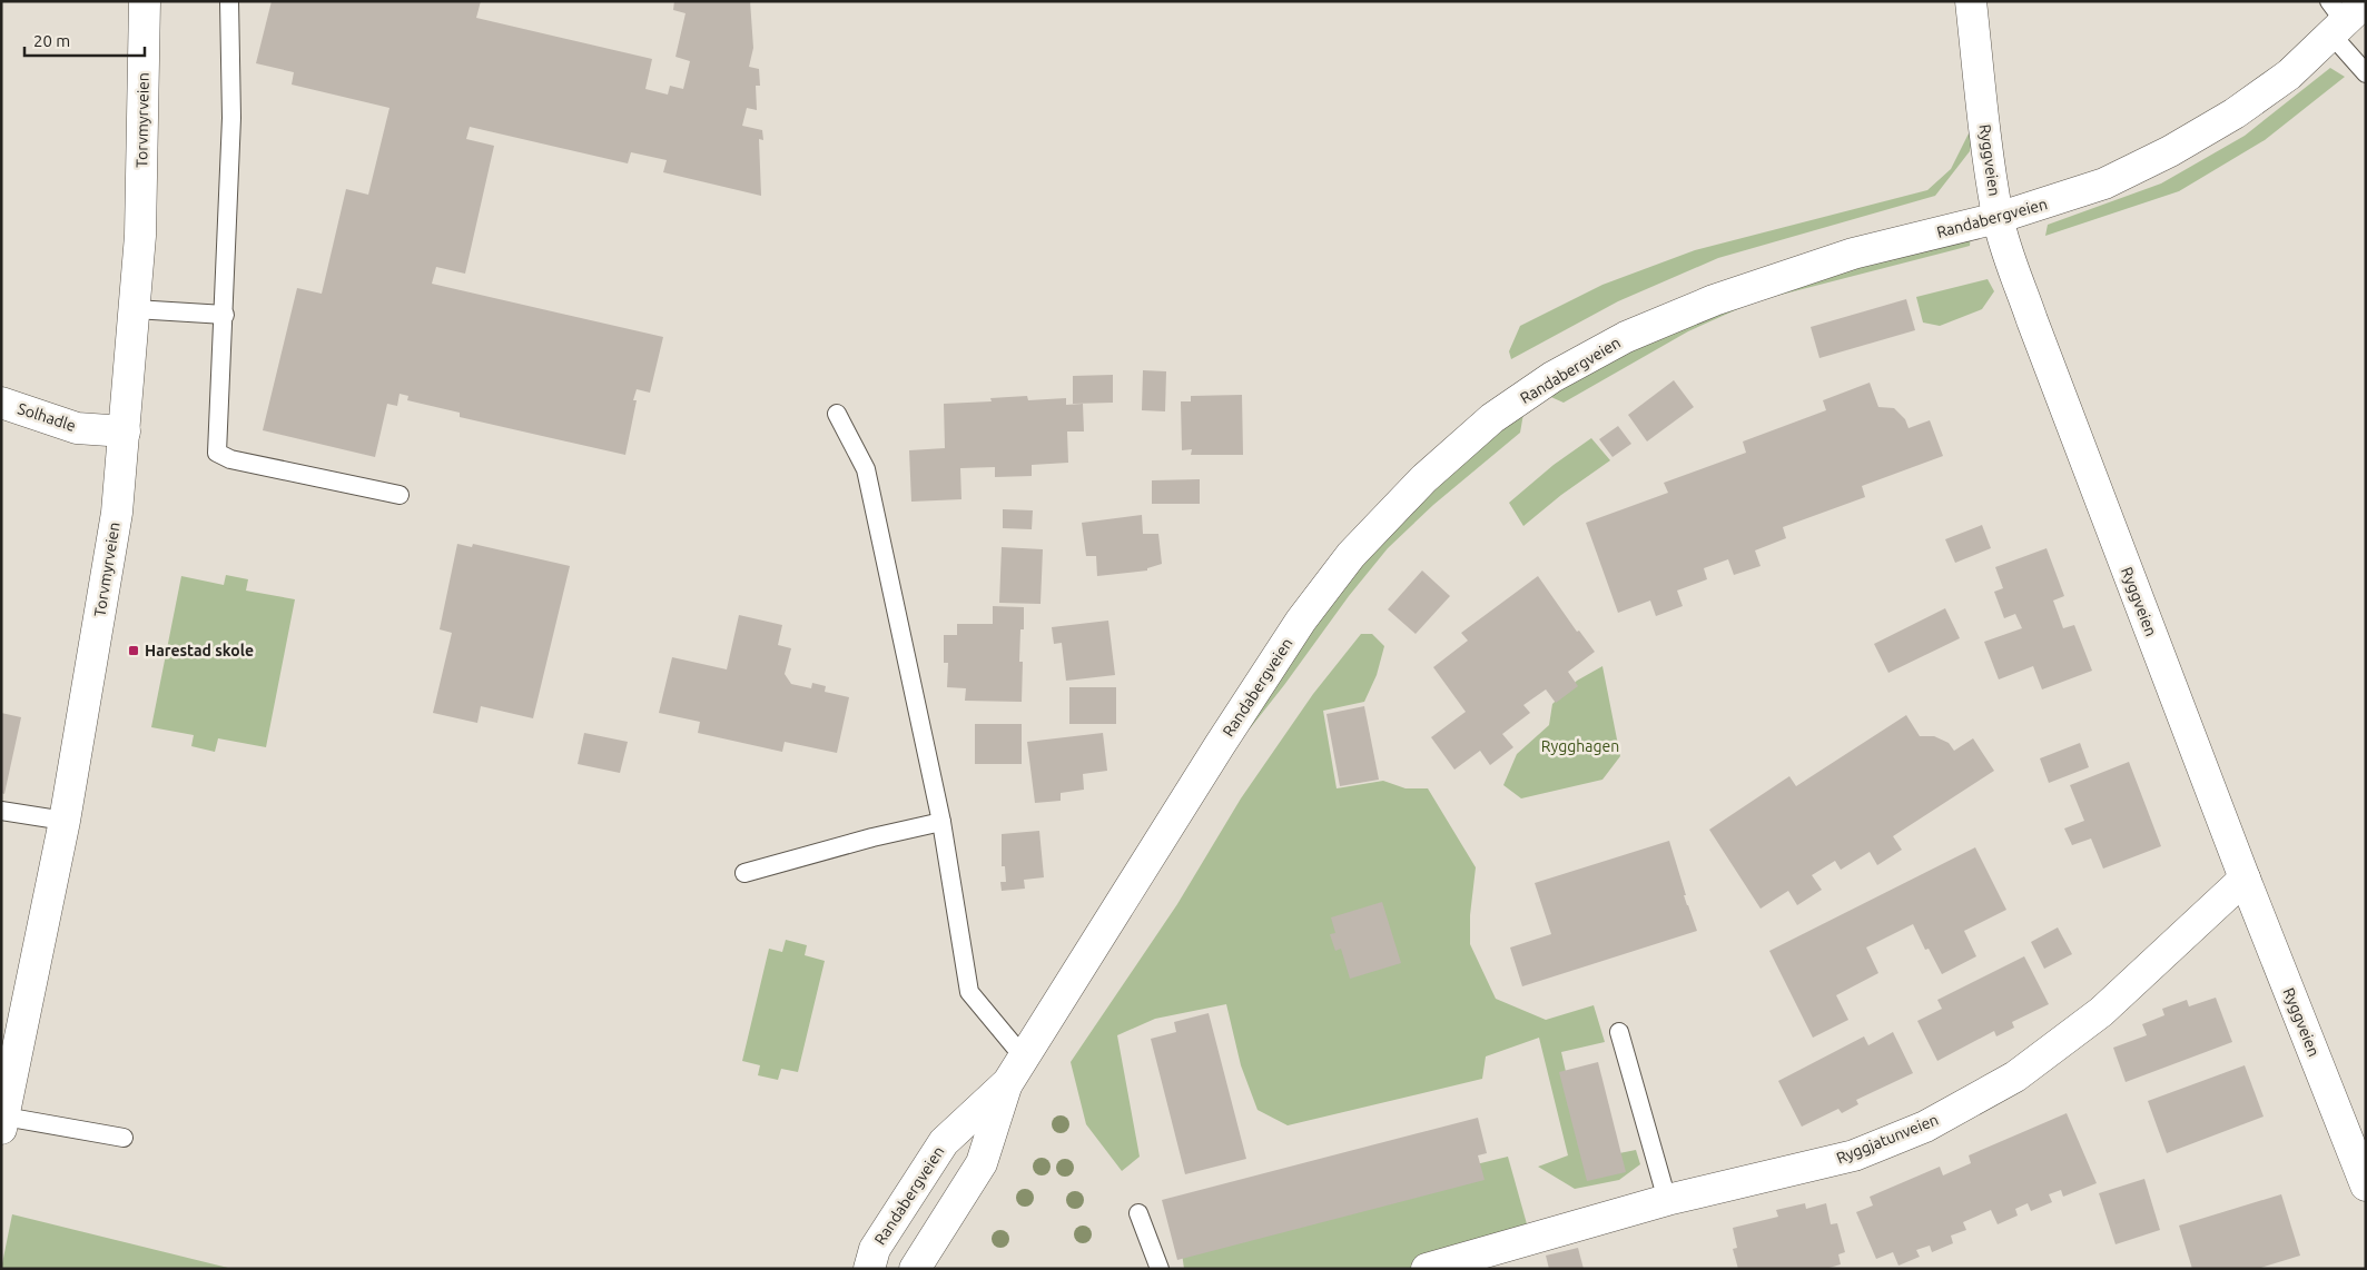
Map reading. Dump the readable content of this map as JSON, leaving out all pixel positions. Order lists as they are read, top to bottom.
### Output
{
  "streets": {
    "main road": [
      "Torvmyrveien",
      "Ryggveien",
      "Randabergveien",
      "Solhadle",
      "Ryggjatunveien"
    ]
  },
  "crossings": [
    ["Torvmyrveien", "Solhadle"],
    ["Ryggveien", "Randabergveien"],
    ["Ryggveien", "Ryggjatunveien"]
  ],
  "parks": ["Rygghagen"],
  "places": {
    "transit": ["Harestad skole"]
  },
  "scale_bar": "20 m"
}
